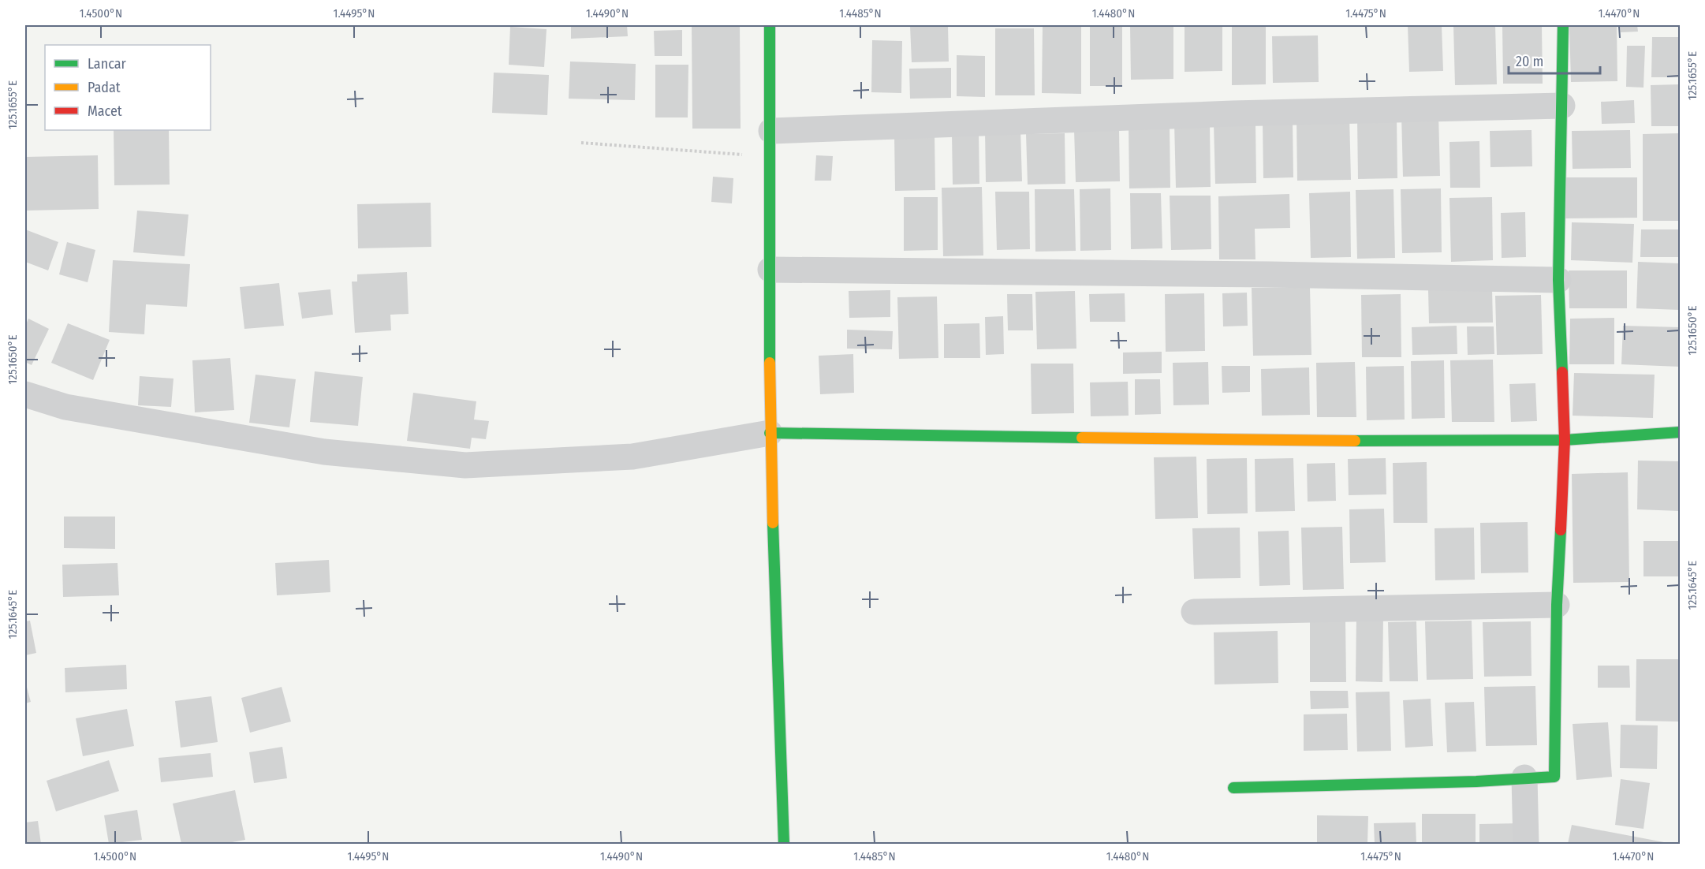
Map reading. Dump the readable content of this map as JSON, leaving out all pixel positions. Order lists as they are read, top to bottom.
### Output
{
  "legend": ["Lancar", "Padat", "Macet"],
  "scale_bar": "20 m",
  "coordinates": [
    "1.4500°N",
    "1.4495°N",
    "1.4490°N",
    "1.4485°N",
    "1.4480°N",
    "1.4475°N",
    "1.4470°N",
    "125.1655°E",
    "125.1650°E",
    "125.1645°E"
  ]
}
